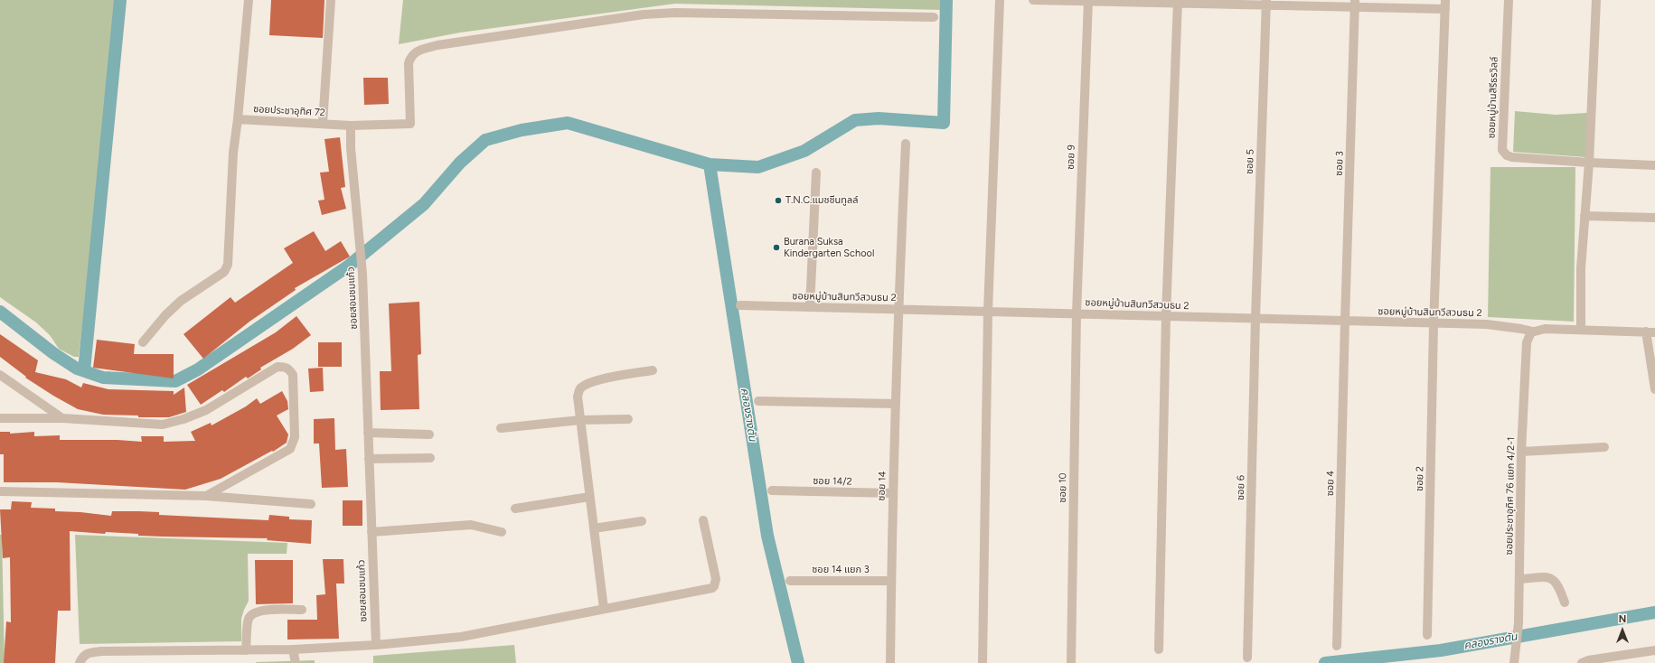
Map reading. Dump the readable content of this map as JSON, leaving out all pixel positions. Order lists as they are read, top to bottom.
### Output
{
  "streets": {
    "street": [
      "ซอยหมู่บ้านสิรีธรวิลล์",
      "ซอยประชาอุทิศ 72",
      "ซอย 9",
      "ซอย 5",
      "ซอย 3",
      "ซอยหมู่บ้านสินทวีสวนธน 2",
      "ซอยสอนชมแก้ว",
      "ซอย 2",
      "ซอย 14/2",
      "ซอย 4",
      "ซอย 14",
      "ซอย 10",
      "ซอย 6",
      "ซอยประชาอุทิศ 76 แยก 4/2-1",
      "ซอย 14 แยก 3"
    ]
  },
  "crossings": [
    ["ซอยประชาอุทิศ 72", "ซอยสอนชมแก้ว"],
    ["ซอย 9", "ซอยหมู่บ้านสินทวีสวนธน 2"],
    ["ซอย 9", "ซอย 10"],
    ["ซอย 5", "ซอยหมู่บ้านสินทวีสวนธน 2"],
    ["ซอย 5", "ซอย 6"],
    ["ซอย 3", "ซอยหมู่บ้านสินทวีสวนธน 2"],
    ["ซอย 3", "ซอย 4"],
    ["ซอยหมู่บ้านสินทวีสวนธน 2", "ซอย 2"],
    ["ซอยหมู่บ้านสินทวีสวนธน 2", "ซอย 4"],
    ["ซอยหมู่บ้านสินทวีสวนธน 2", "ซอย 14"],
    ["ซอยหมู่บ้านสินทวีสวนธน 2", "ซอย 10"],
    ["ซอยหมู่บ้านสินทวีสวนธน 2", "ซอย 6"],
    ["ซอยหมู่บ้านสินทวีสวนธน 2", "ซอยประชาอุทิศ 76 แยก 4/2-1"],
    ["ซอย 14/2", "ซอย 14"],
    ["ซอย 14", "ซอย 14 แยก 3"]
  ],
  "water": ["คลองรางตัน"],
  "places": ["T.N.C.แมชชีนทูลล์", "Burana Suksa Kindergarten School"],
  "north": "top"
}
